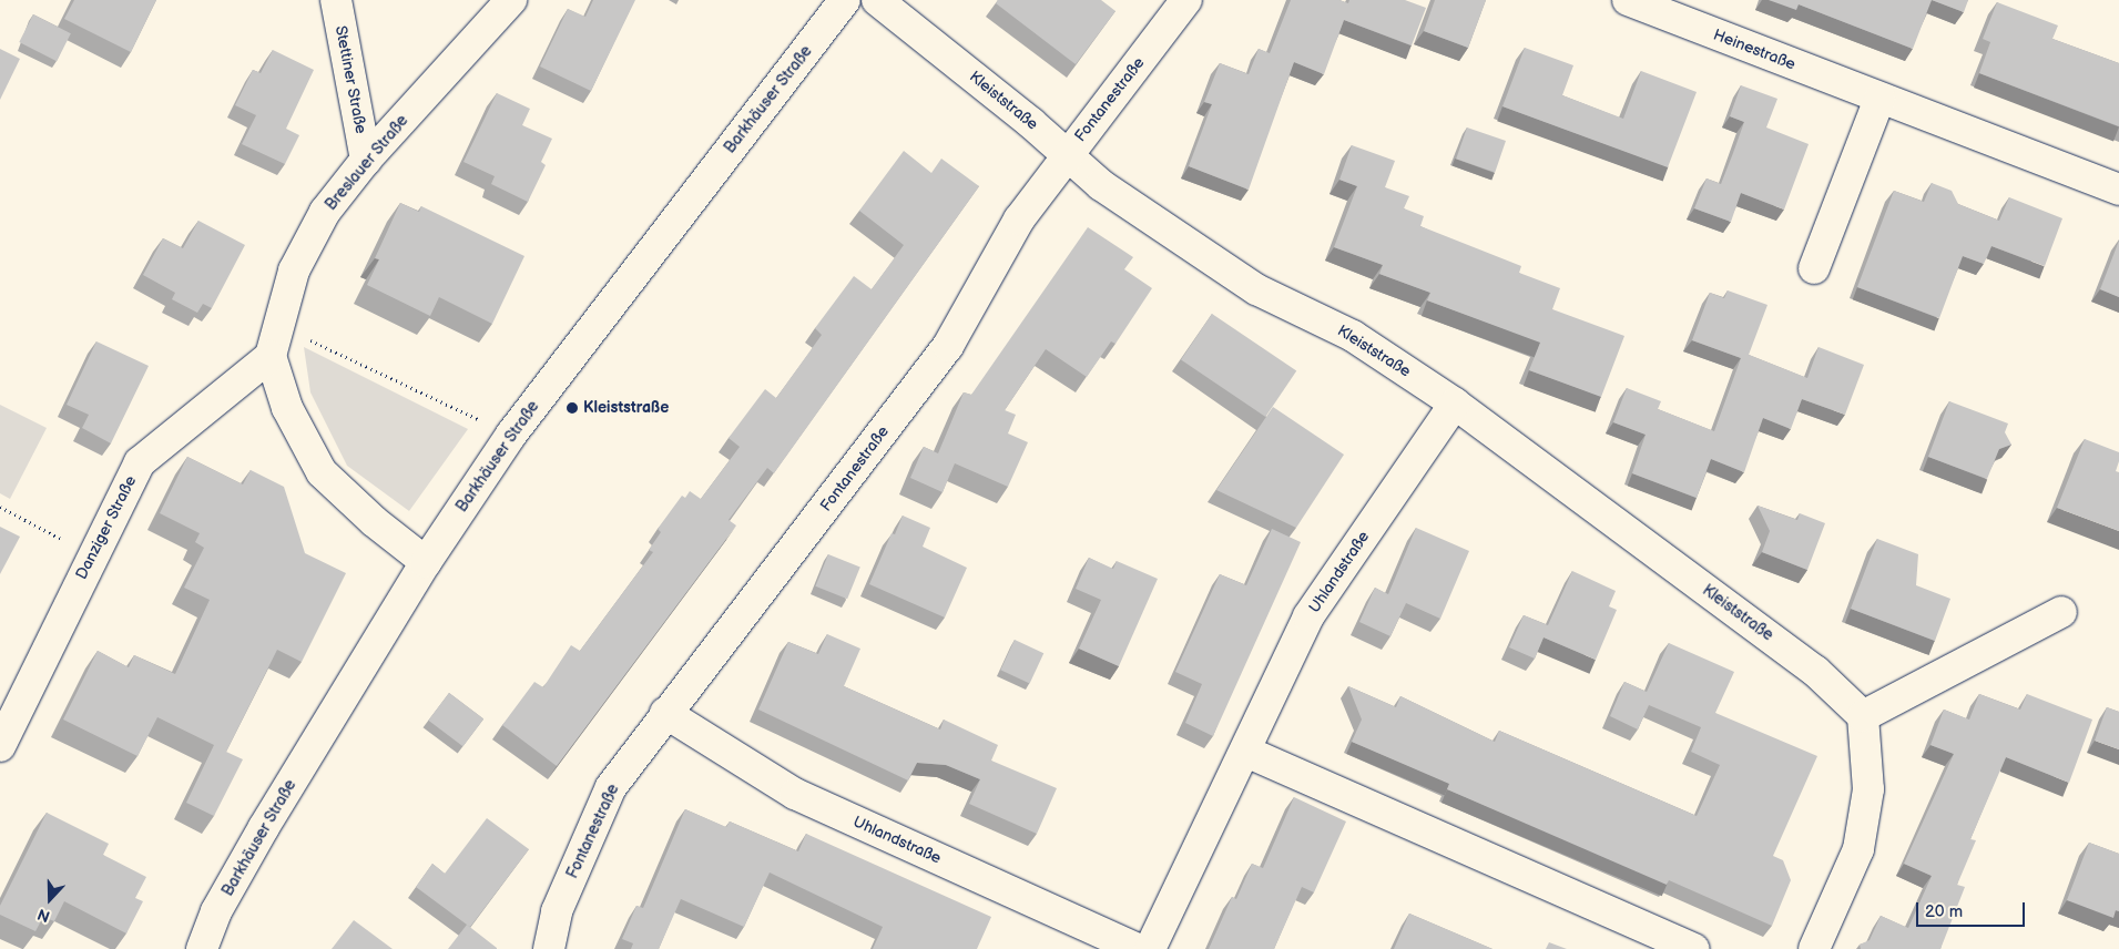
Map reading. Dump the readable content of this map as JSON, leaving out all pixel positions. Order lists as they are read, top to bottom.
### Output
{
  "streets": {
    "street": [
      "Heinestraße",
      "Stettiner Straße",
      "Barkhäuser Straße",
      "Fontanestraße",
      "Kleiststraße",
      "Breslauer Straße",
      "Danziger Straße",
      "Uhlandstraße"
    ]
  },
  "crossings": [
    ["Stettiner Straße", "Breslauer Straße"],
    ["Fontanestraße", "Kleiststraße"],
    ["Fontanestraße", "Uhlandstraße"],
    ["Kleiststraße", "Uhlandstraße"],
    ["Breslauer Straße", "Danziger Straße"]
  ],
  "places": ["Kleiststraße"],
  "scale_bar": "20 m",
  "north": "bottom"
}
